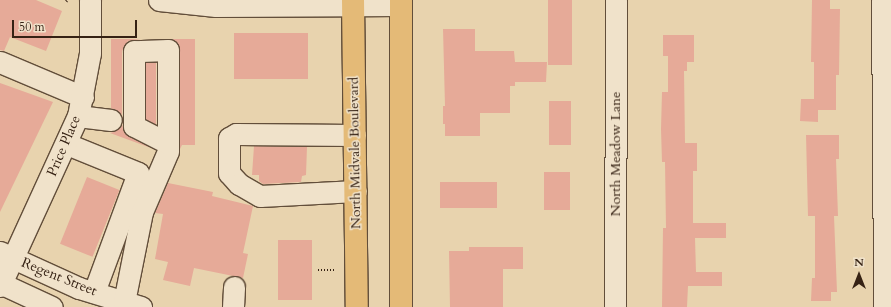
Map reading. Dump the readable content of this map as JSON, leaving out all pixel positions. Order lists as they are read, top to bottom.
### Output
{
  "streets": {
    "main road": ["North Midvale Boulevard"],
    "street": ["Price Place", "North Meadow Lane", "Regent Street"]
  },
  "crossings": [
    ["Price Place", "Regent Street"]
  ],
  "scale_bar": "50 m",
  "north": "top"
}
